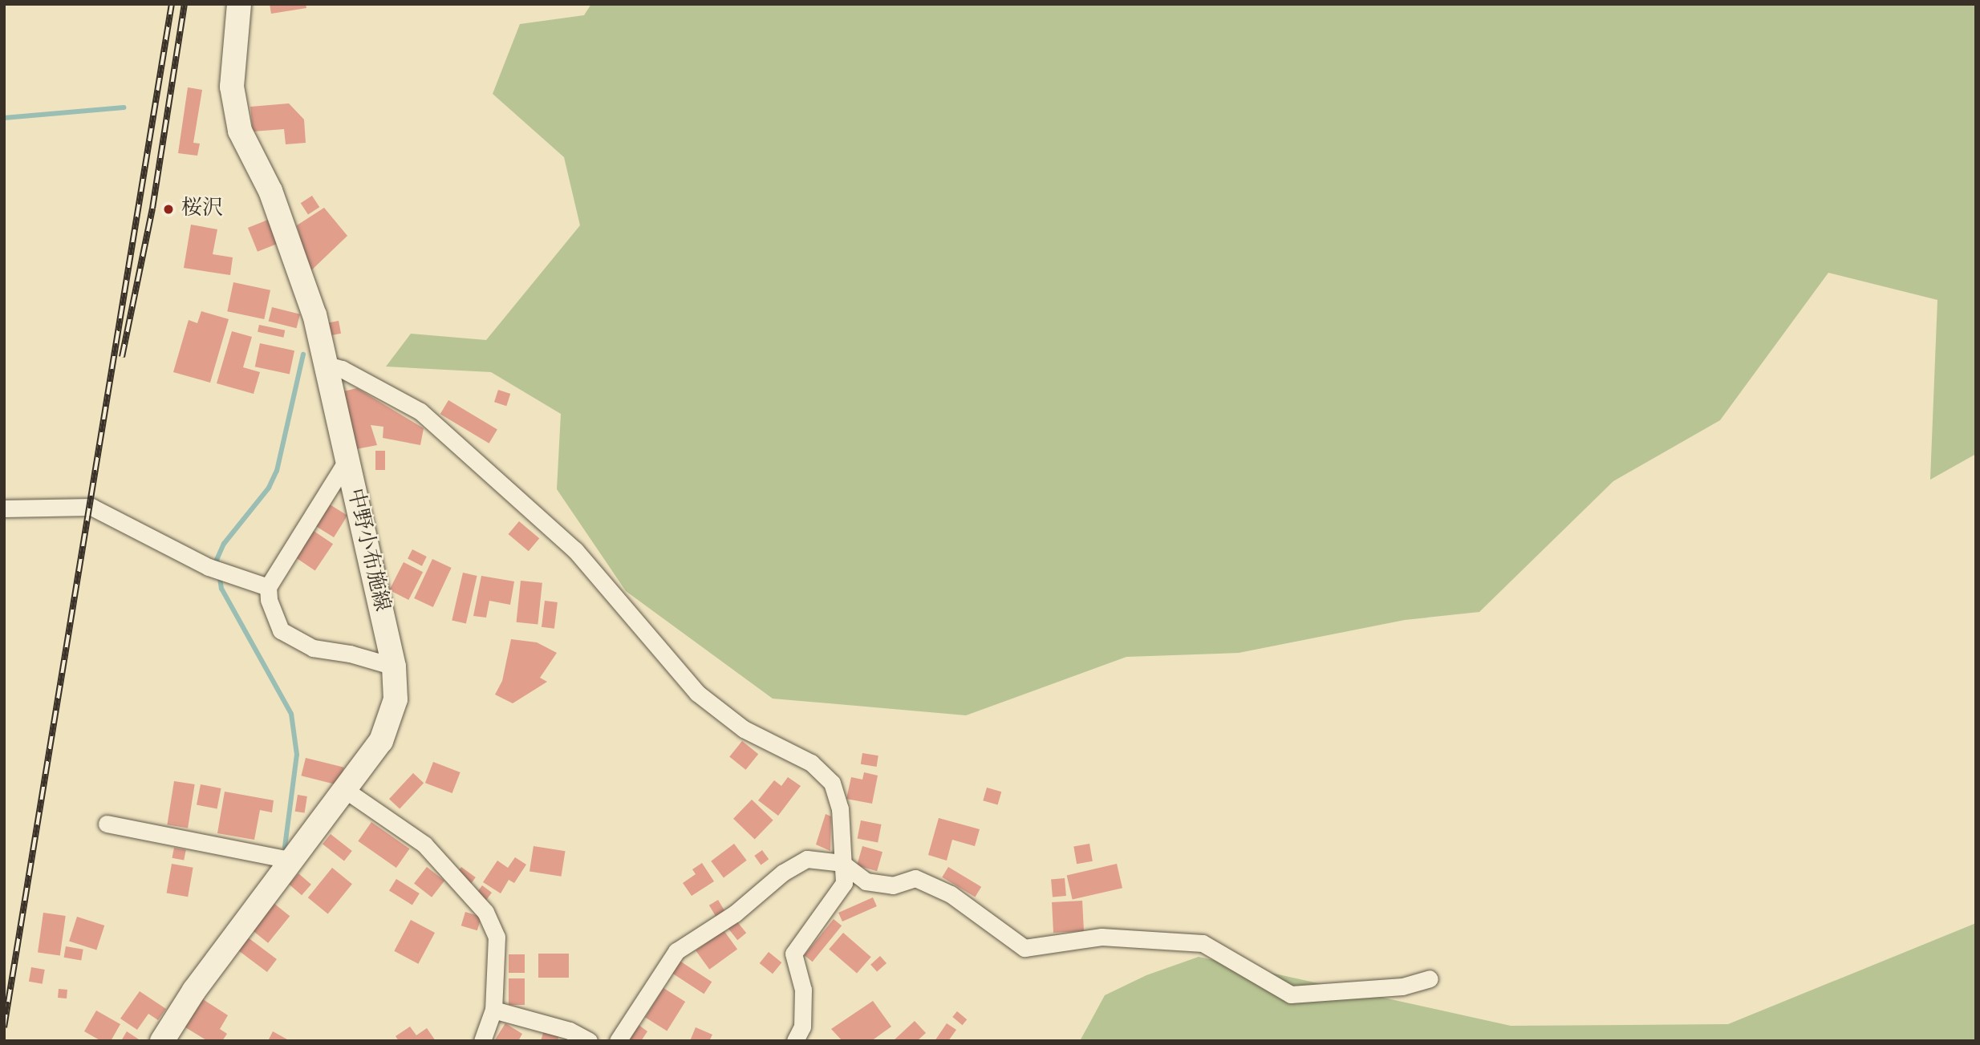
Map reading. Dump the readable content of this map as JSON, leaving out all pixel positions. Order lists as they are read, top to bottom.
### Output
{
  "streets": {
    "main road": ["中野小布施線"]
  },
  "places": ["桜沢"]
}
